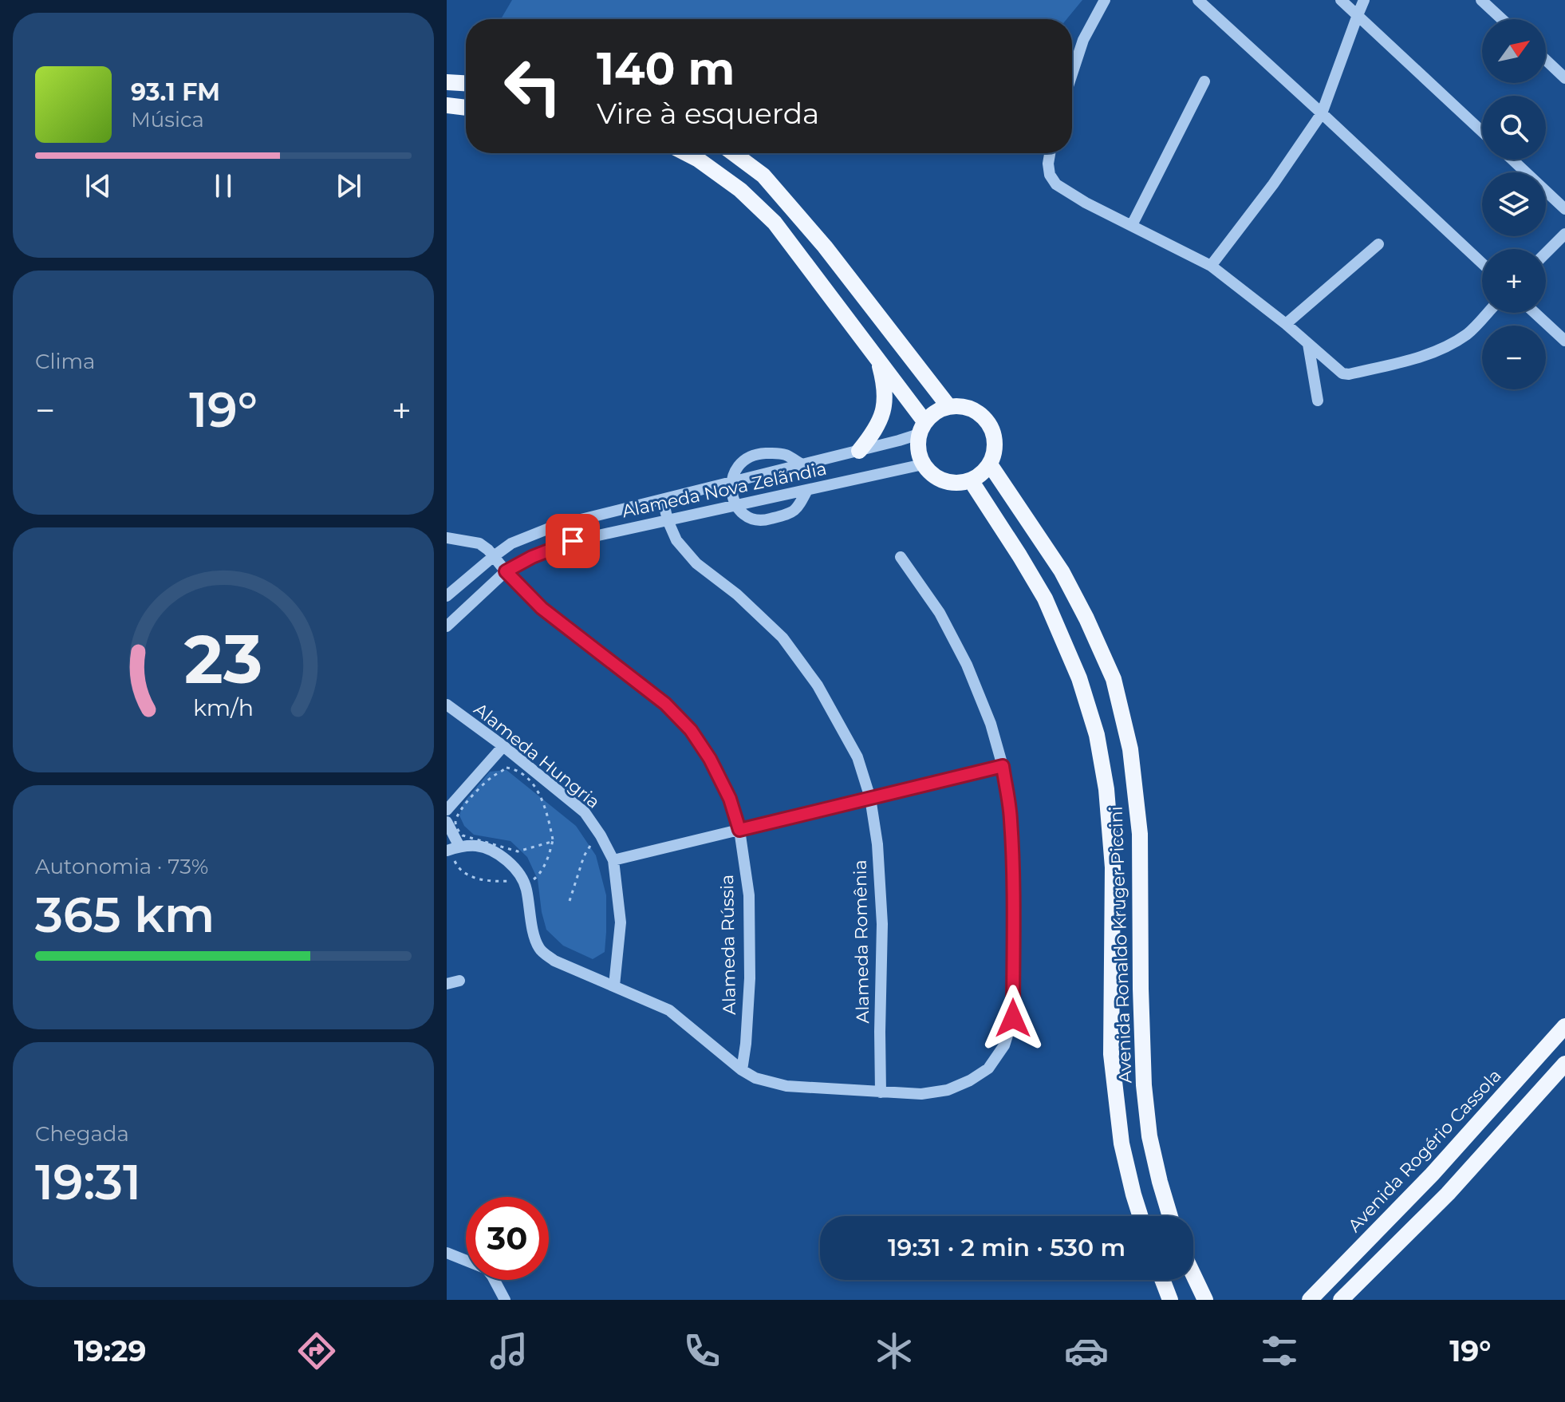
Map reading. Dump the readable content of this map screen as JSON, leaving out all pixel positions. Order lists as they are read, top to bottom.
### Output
{
  "streets": {
    "main road": ["Avenida Ronaldo Kruger Piccini", "Avenida Rogério Cassola"],
    "street": [
      "Alameda Nova Zelãndia",
      "Alameda Hungria",
      "Alameda Romênia",
      "Alameda Rússia"
    ]
  },
  "crossings": [
    ["Alameda Nova Zelãndia", "Alameda Romênia"],
    ["Alameda Nova Zelãndia", "Alameda Rússia"],
    ["Alameda Nova Zelãndia", "Avenida Ronaldo Kruger Piccini"]
  ],
  "north": "top right",
  "page": {
    "map_buttons": ["+", "−"],
    "turn": ["140 m", "Vire à esquerda"],
    "song": ["93.1 FM", "Música"],
    "tile": [
      "Clima",
      ["Autonomia · 73%", "365 km"],
      ["Chegada", "19:31"]
    ],
    "heat": ["−", "19°", "+"],
    "limit": "30",
    "trip": "19:31 · 2 min · 530 m",
    "tabs": ["19:29", "19°"],
    "gauge": ["23", "km/h"]
  }
}
